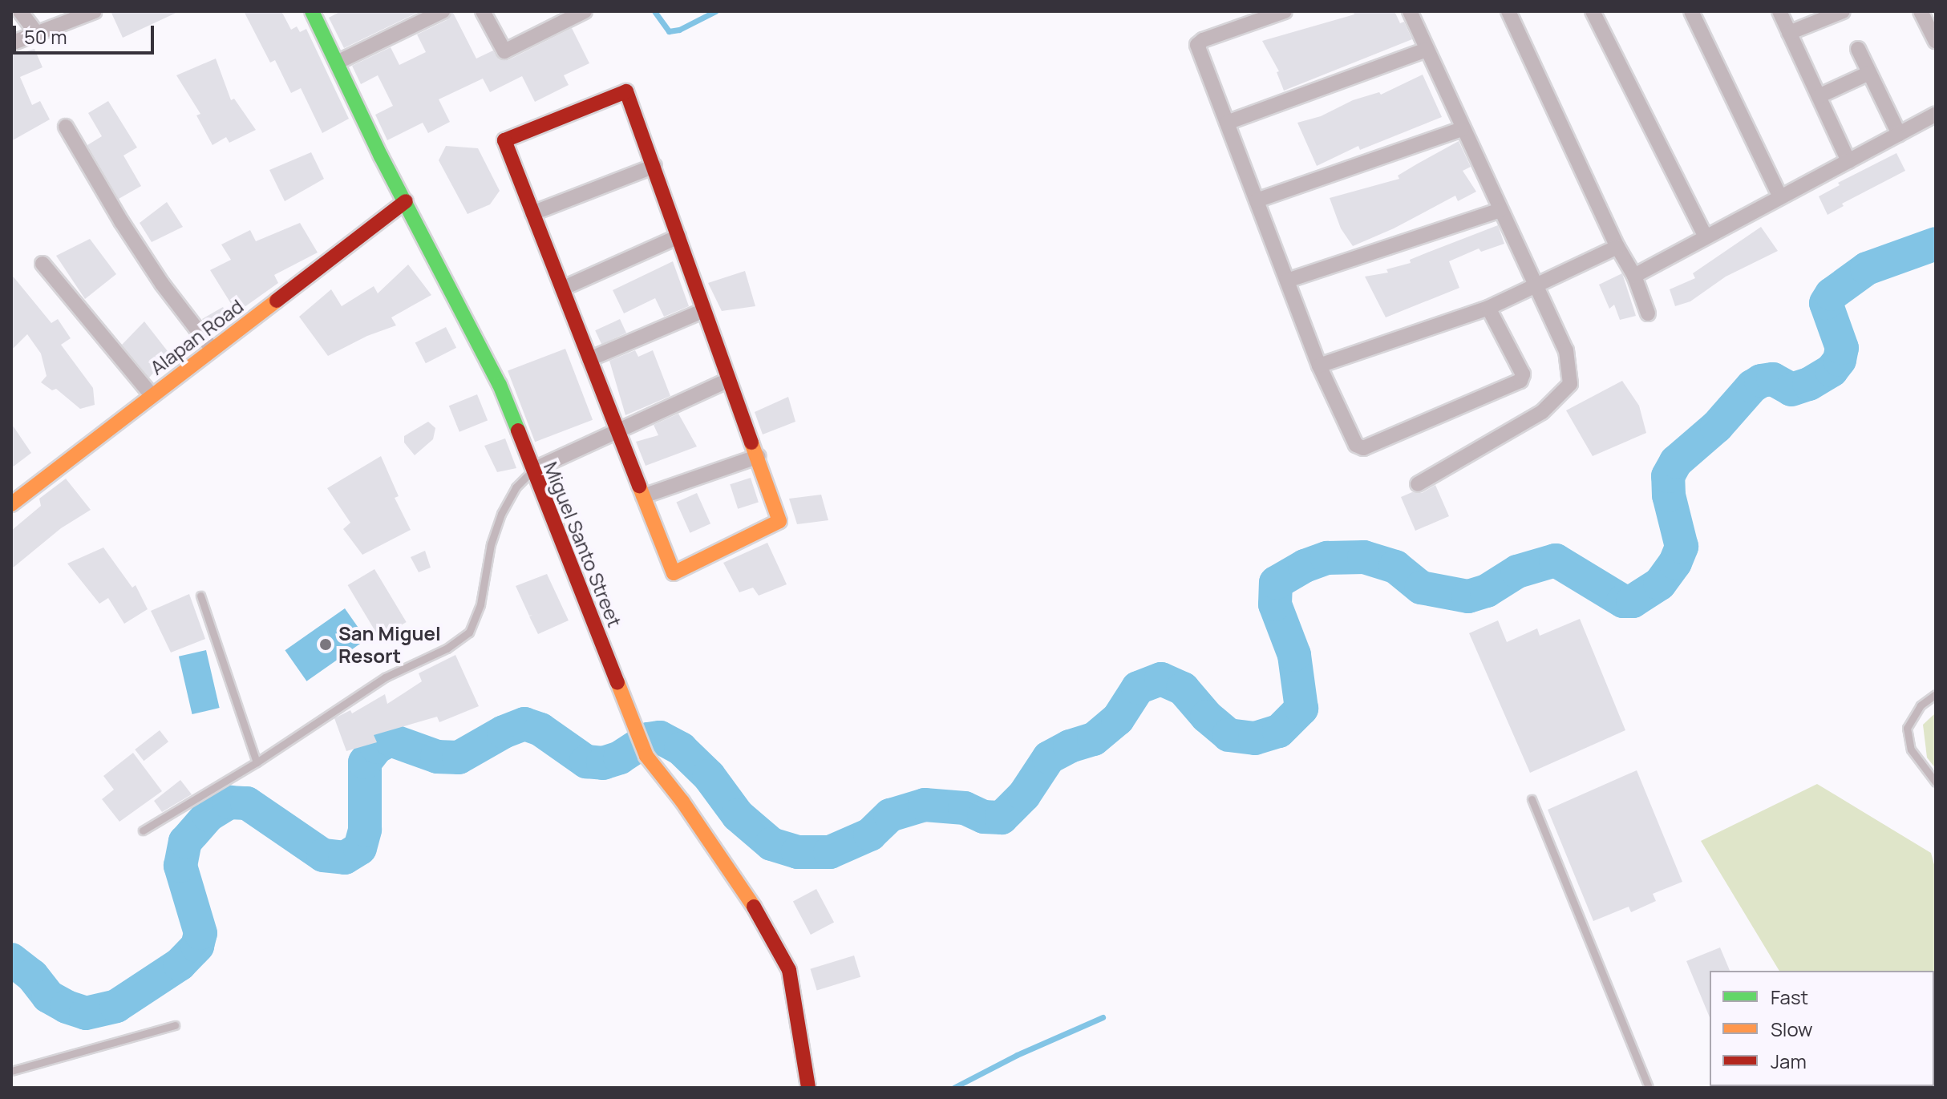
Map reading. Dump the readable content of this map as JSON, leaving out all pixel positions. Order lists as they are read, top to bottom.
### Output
{
  "streets": {
    "street": ["Alapan Road", "Miguel Santo Street"]
  },
  "crossings": [
    ["Alapan Road", "Miguel Santo Street"]
  ],
  "places": ["San Miguel Resort"],
  "legend": ["Fast", "Slow", "Jam"],
  "scale_bar": "50 m"
}
